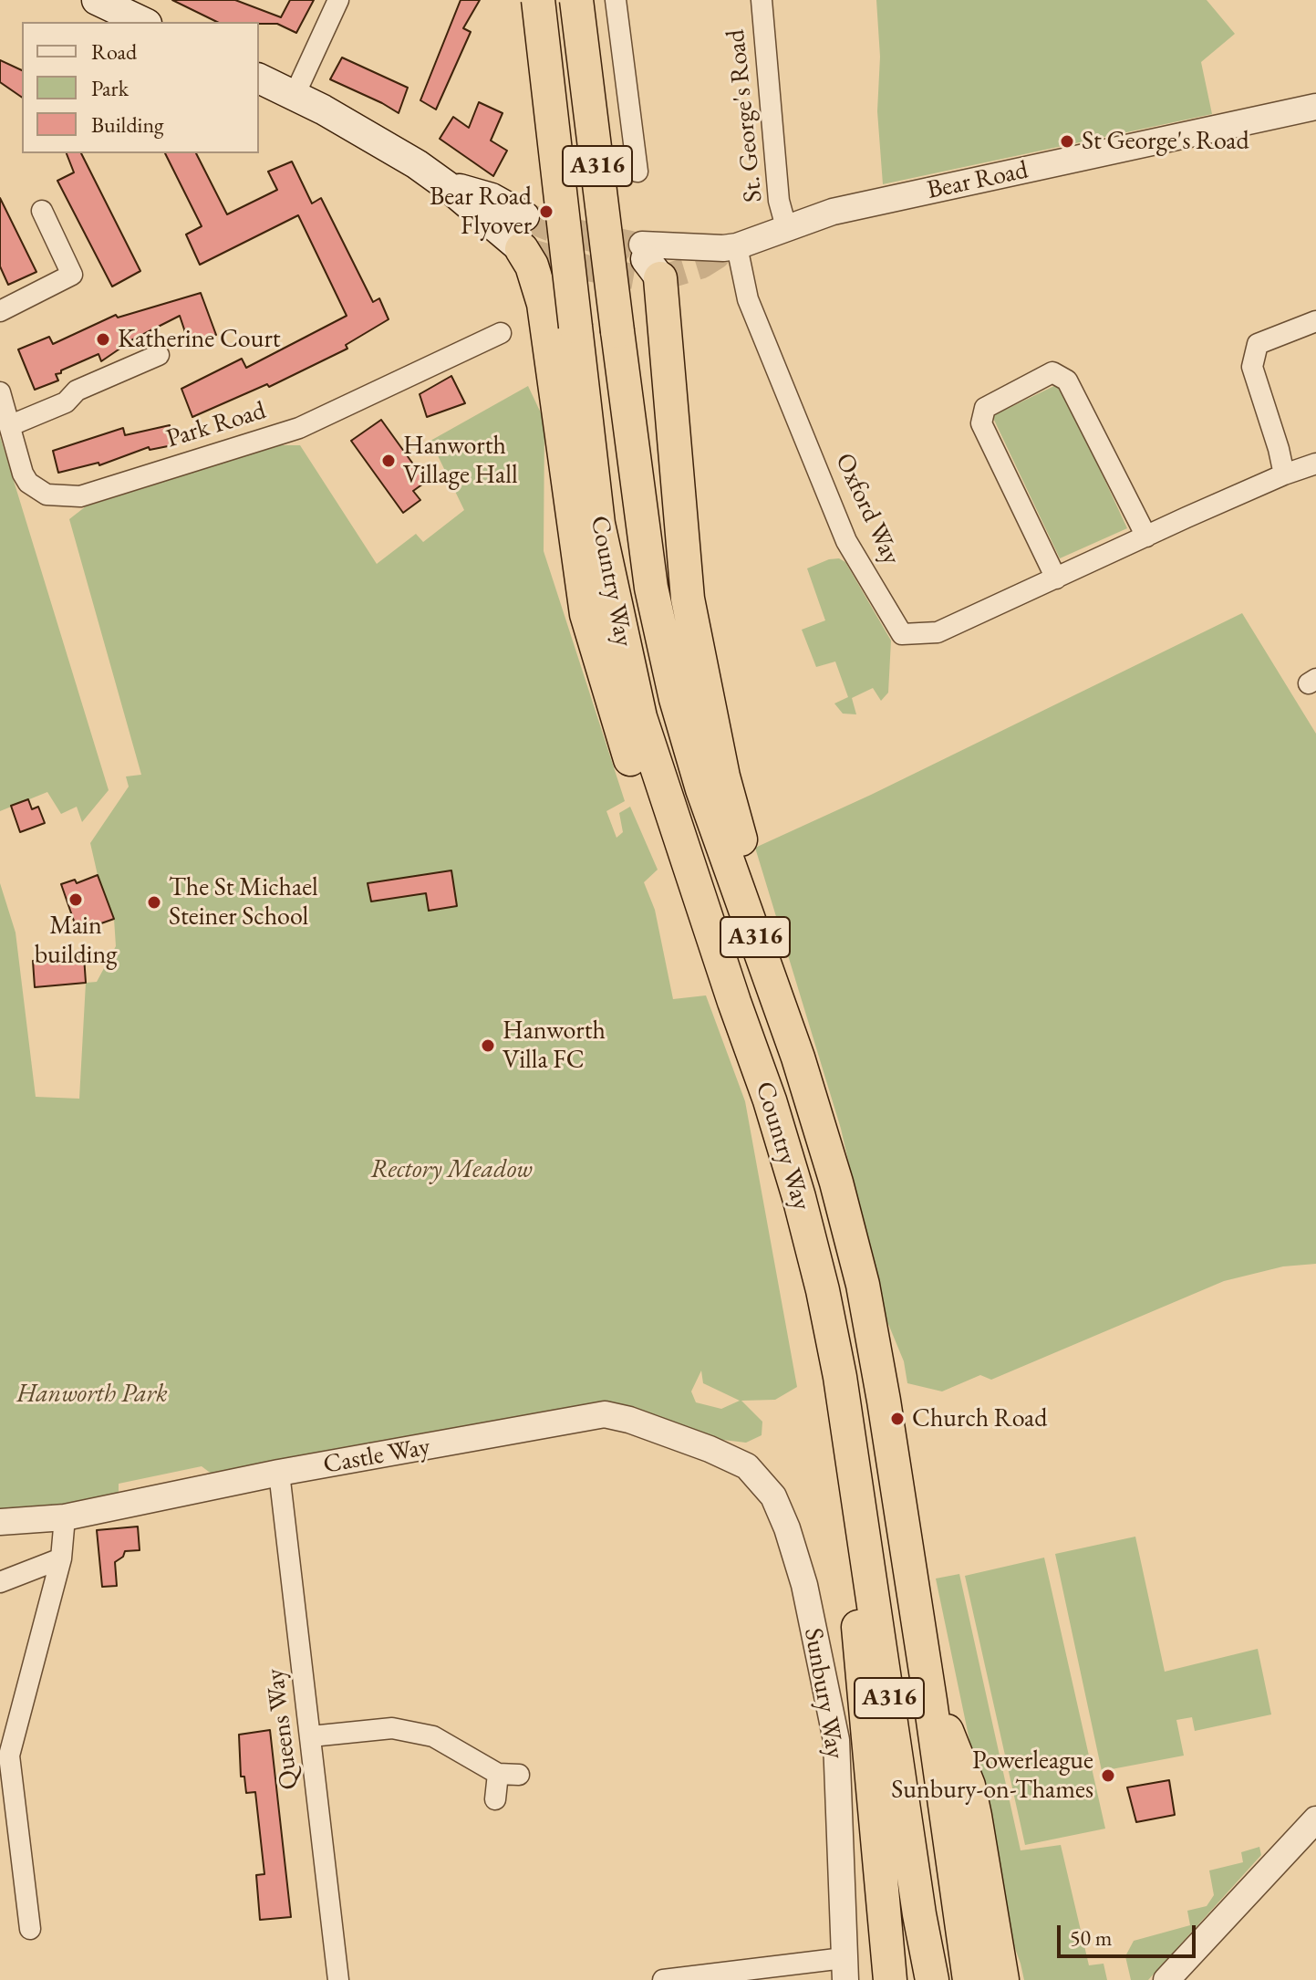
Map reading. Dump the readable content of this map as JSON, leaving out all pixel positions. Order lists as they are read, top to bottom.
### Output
{
  "streets": {
    "highway": ["A316", "Country Way"],
    "street": [
      "St. George's Road",
      "Bear Road",
      "Park Road",
      "Oxford Way",
      "Castle Way",
      "Sunbury Way",
      "Queens Way"
    ]
  },
  "crossings": [
    ["St. George's Road", "Bear Road"],
    ["Bear Road", "Oxford Way"],
    ["Castle Way", "Sunbury Way"],
    ["Castle Way", "Queens Way"]
  ],
  "parks": ["Rectory Meadow", "Hanworth Park"],
  "places": [
    "St George's Road",
    "Bear Road Flyover",
    "Katherine Court",
    "Hanworth Village Hall",
    "Main building",
    "The St Michael Steiner School",
    "Hanworth Villa FC",
    "Church Road",
    "Powerleague Sunbury-on-Thames"
  ],
  "legend": ["Road", "Park", "Building"],
  "scale_bar": "50 m"
}
